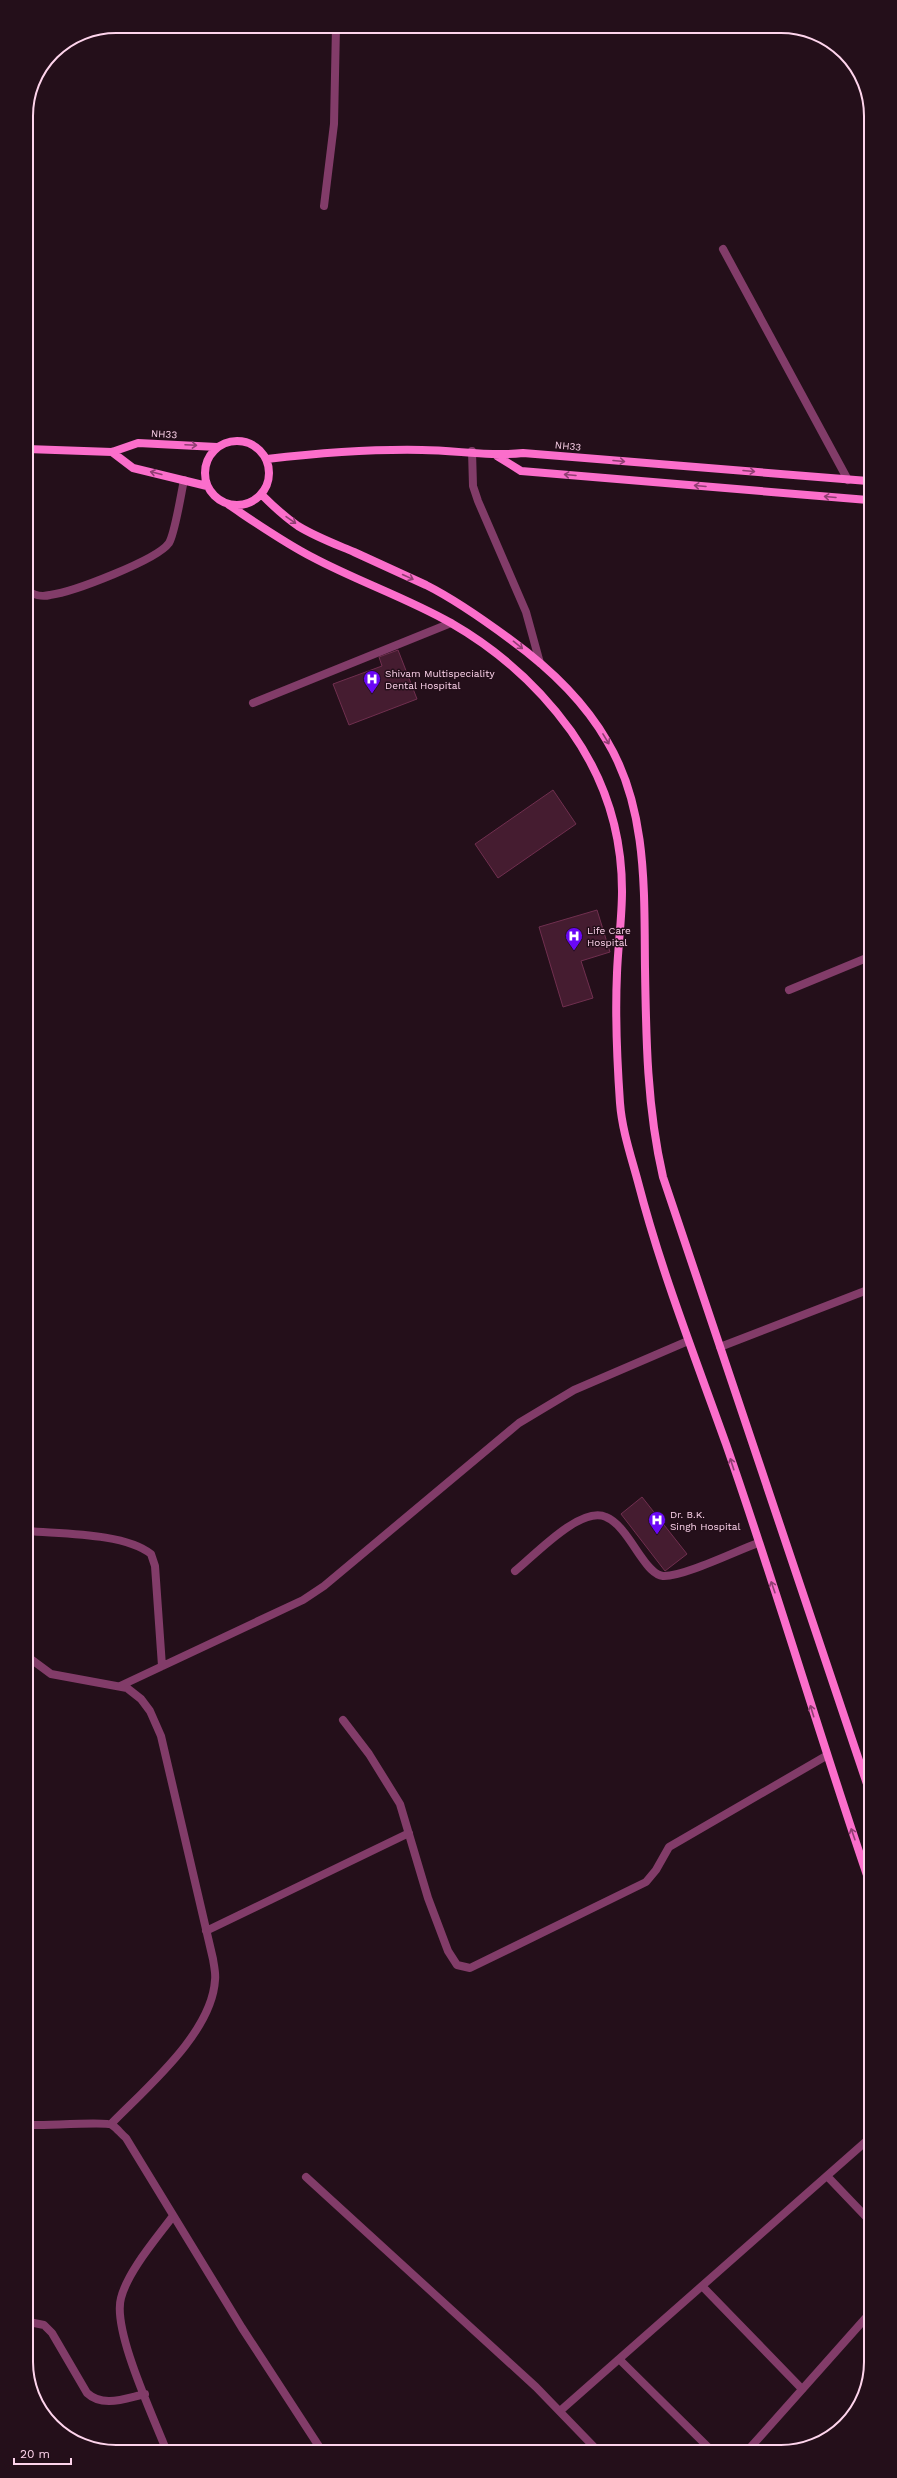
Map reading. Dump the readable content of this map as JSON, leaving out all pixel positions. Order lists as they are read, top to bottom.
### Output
{
  "streets": {
    "main road": ["NH33"]
  },
  "places": {
    "hospital": ["Shivam Multispeciality Dental Hospital", "Life Care Hospital", "Dr. B.K. Singh Hospital"]
  },
  "scale_bar": "20 m"
}
